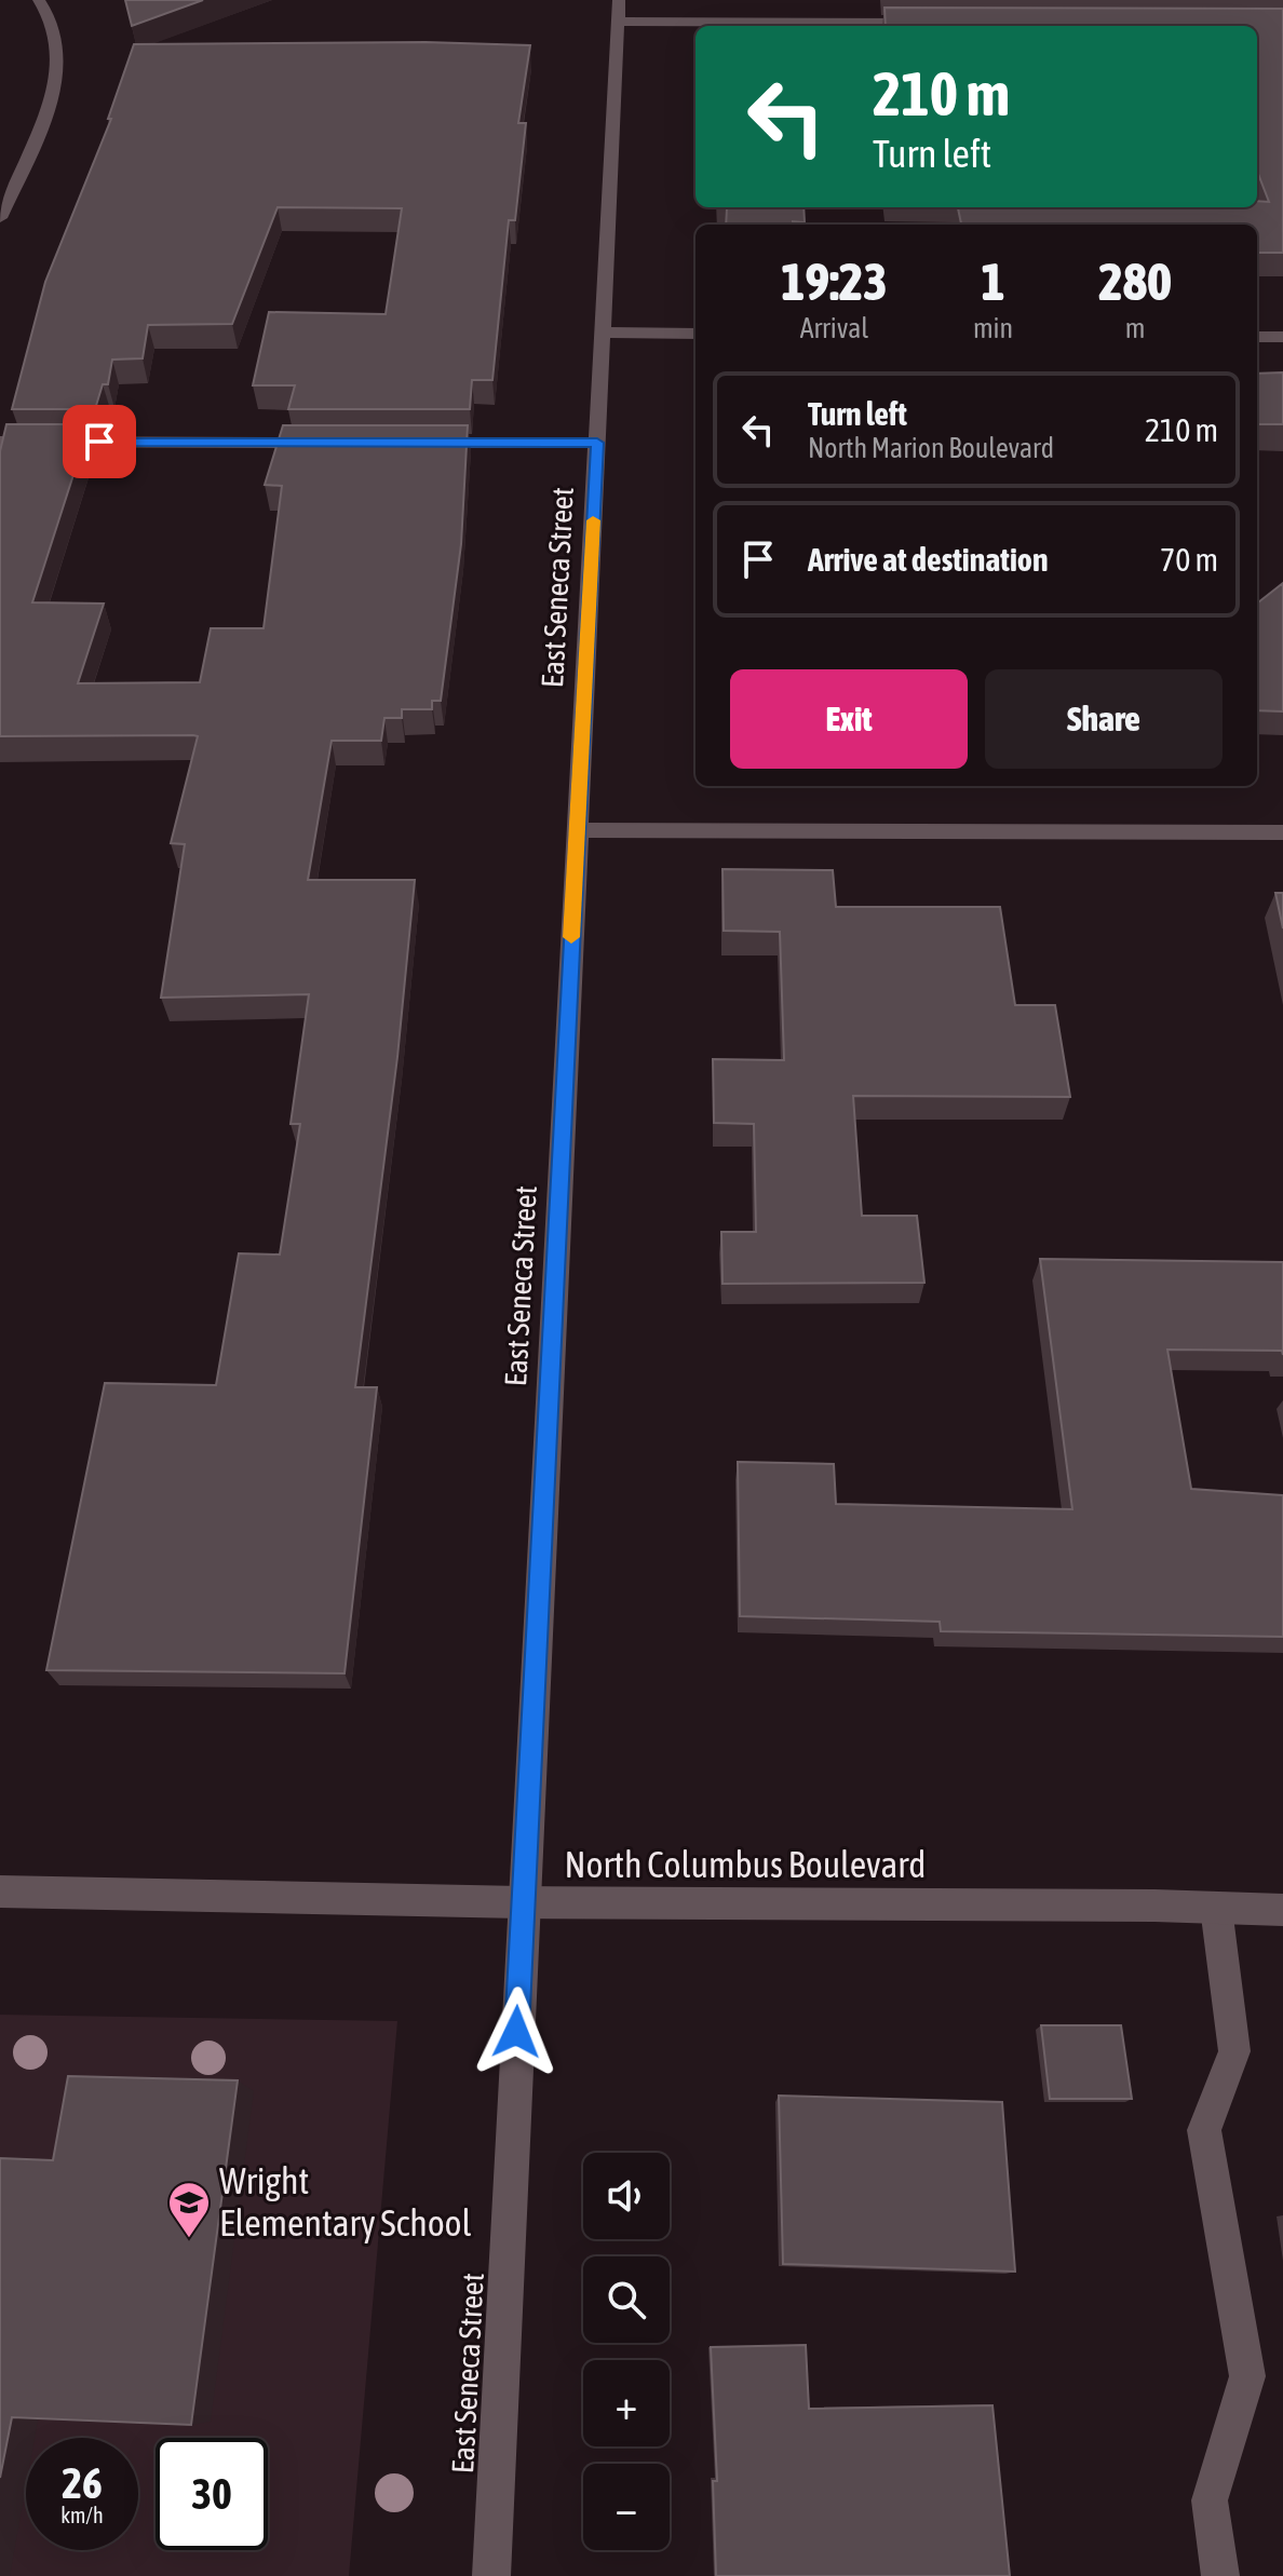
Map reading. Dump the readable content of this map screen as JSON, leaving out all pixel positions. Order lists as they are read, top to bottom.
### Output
{
  "streets": {
    "street": ["East Seneca Street", "North Columbus Boulevard"]
  },
  "crossings": [
    ["East Seneca Street", "North Columbus Boulevard"]
  ],
  "places": {
    "school or university": ["Wright Elementary School"]
  },
  "page": {
    "turn": ["210 m", "Turn left"],
    "eta": [
      "19:23",
      "Arrival",
      "1",
      "min",
      "280",
      "m"
    ],
    "list": [
      {
        "name": "Turn left",
        "note": "North Marion Boulevard",
        "value": "210 m"
      },
      {
        "name": "Arrive at destination",
        "value": "70 m"
      }
    ],
    "buttons": ["Exit", "Share"],
    "map_buttons": ["+", "−"],
    "speed": "26 km/h",
    "limit": "30"
  }
}
